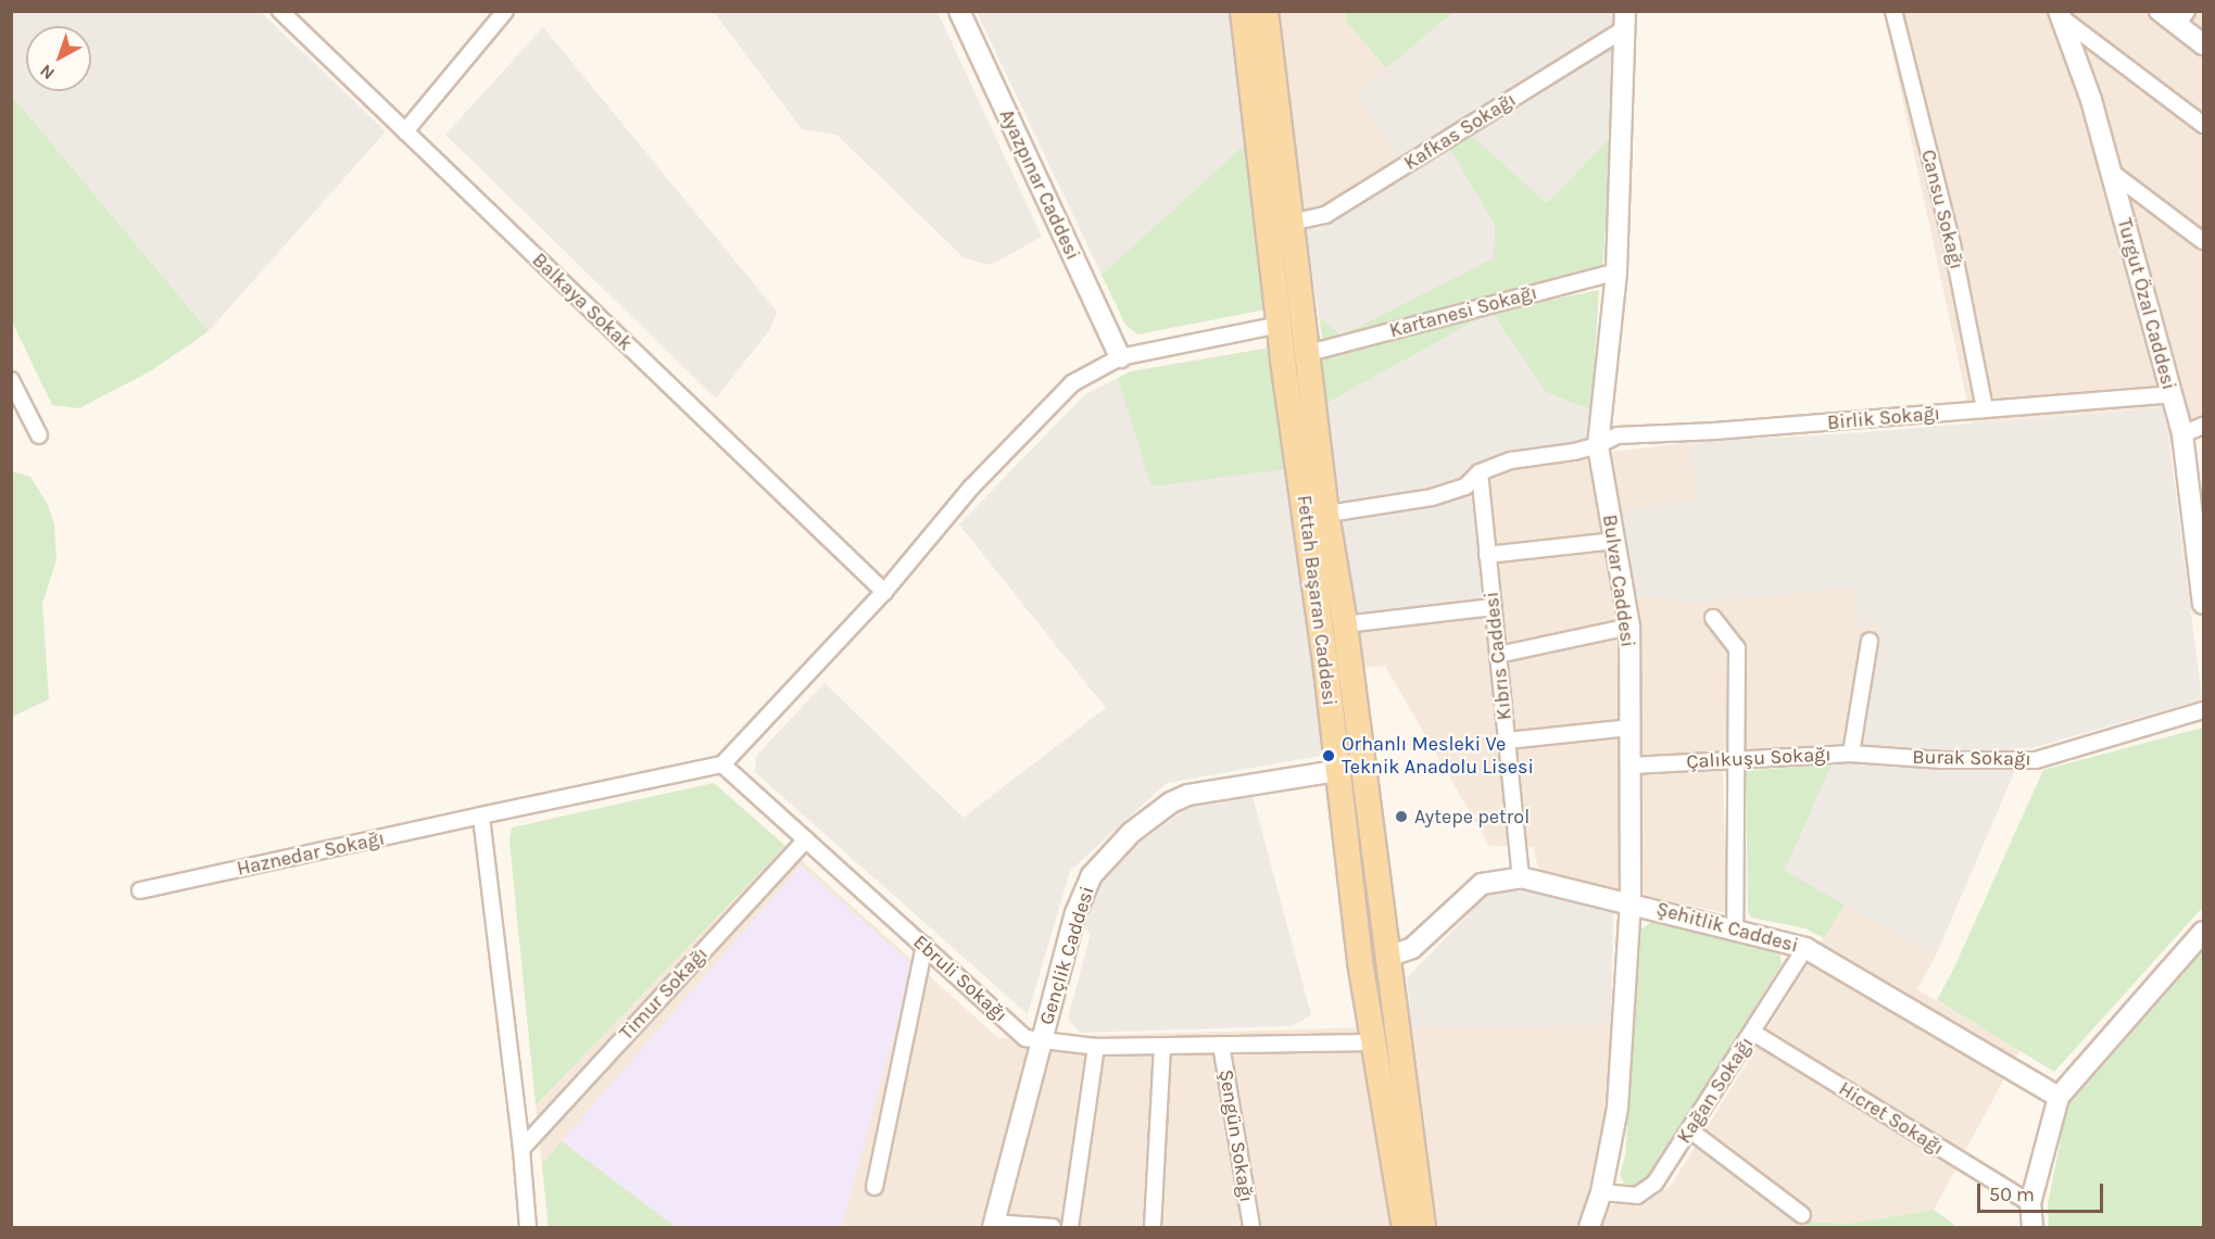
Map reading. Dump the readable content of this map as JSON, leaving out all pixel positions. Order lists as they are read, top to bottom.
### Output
{
  "streets": {
    "main road": ["Fettah Başaran Caddesi"],
    "street": [
      "Kafkas Sokağı",
      "Ayazpınar Caddesi",
      "Cansu Sokağı",
      "Balkaya Sokak",
      "Turgut Özal Caddesi",
      "Kartanesi Sokağı",
      "Birlik Sokağı",
      "Bulvar Caddesi",
      "Kıbrıs Caddesi",
      "Çalıkuşu Sokağı",
      "Burak Sokağı",
      "Haznedar Sokağı",
      "Şehitlik Caddesi",
      "Gençlik Caddesi",
      "Ebruli Sokağı",
      "Timur Sokağı",
      "Kağan Sokağı",
      "Hicret Sokağı",
      "Şengün Sokağı"
    ]
  },
  "crossings": [
    ["Kafkas Sokağı", "Bulvar Caddesi"],
    ["Kafkas Sokağı", "Fettah Başaran Caddesi"],
    ["Cansu Sokağı", "Birlik Sokağı"],
    ["Turgut Özal Caddesi", "Birlik Sokağı"],
    ["Kartanesi Sokağı", "Bulvar Caddesi"],
    ["Kartanesi Sokağı", "Fettah Başaran Caddesi"],
    ["Birlik Sokağı", "Bulvar Caddesi"],
    ["Birlik Sokağı", "Fettah Başaran Caddesi"],
    ["Birlik Sokağı", "Kıbrıs Caddesi"],
    ["Bulvar Caddesi", "Çalıkuşu Sokağı"],
    ["Bulvar Caddesi", "Şehitlik Caddesi"],
    ["Bulvar Caddesi", "Kağan Sokağı"],
    ["Fettah Başaran Caddesi", "Şehitlik Caddesi"],
    ["Fettah Başaran Caddesi", "Gençlik Caddesi"],
    ["Fettah Başaran Caddesi", "Ebruli Sokağı"],
    ["Kıbrıs Caddesi", "Şehitlik Caddesi"],
    ["Çalıkuşu Sokağı", "Burak Sokağı"],
    ["Haznedar Sokağı", "Ebruli Sokağı"],
    ["Şehitlik Caddesi", "Kağan Sokağı"],
    ["Gençlik Caddesi", "Ebruli Sokağı"],
    ["Ebruli Sokağı", "Timur Sokağı"],
    ["Ebruli Sokağı", "Şengün Sokağı"],
    ["Kağan Sokağı", "Hicret Sokağı"]
  ],
  "places": ["Orhanlı Mesleki Ve Teknik Anadolu Lisesi", "Aytepe petrol"],
  "scale_bar": "50 m",
  "north": "bottom left"
}
